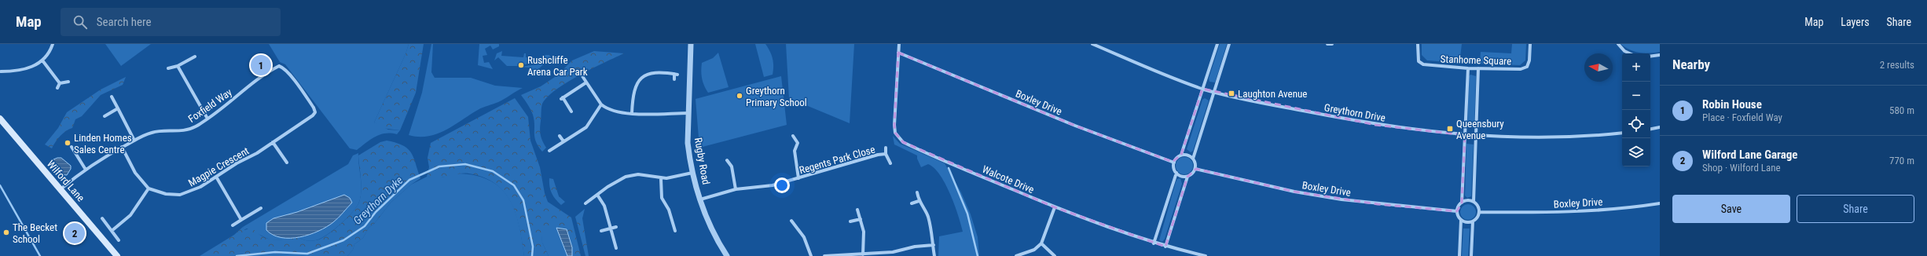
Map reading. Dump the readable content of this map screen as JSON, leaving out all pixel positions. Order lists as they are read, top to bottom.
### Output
{
  "streets": {
    "main road": ["Wilford Lane"],
    "street": [
      "Stanhome Square",
      "Boxley Drive",
      "Foxfield Way",
      "Greythorn Drive",
      "Regents Park Close",
      "Rugby Road",
      "Magpie Crescent",
      "Walcote Drive"
    ]
  },
  "crossings": [
    ["Boxley Drive", "Walcote Drive"],
    ["Foxfield Way", "Magpie Crescent"],
    ["Foxfield Way", "Wilford Lane"],
    ["Regents Park Close", "Rugby Road"]
  ],
  "water": ["Greythorn Dyke"],
  "places": {
    "other": [
      "Rushcliffe Arena Car Park",
      "Greythorn Primary School",
      "Linden Homes Sales Centre",
      "The Becket School"
    ],
    "transit": ["Laughton Avenue", "Queensbury Avenue"]
  },
  "north": "left",
  "page": {
    "header": "Map",
    "search": "Search here",
    "nav": ["Map", "Layers", "Share"],
    "heading": ["Nearby", "2 results"],
    "map_buttons": ["+", "−"],
    "pins": ["1", "2"],
    "list": [
      {
        "mark": "1",
        "name": "Robin House",
        "note": "Place · Foxfield Way",
        "value": "580 m"
      },
      {
        "mark": "2",
        "name": "Wilford Lane Garage",
        "note": "Shop · Wilford Lane",
        "value": "770 m"
      }
    ],
    "buttons": ["Save", "Share"]
  }
}
